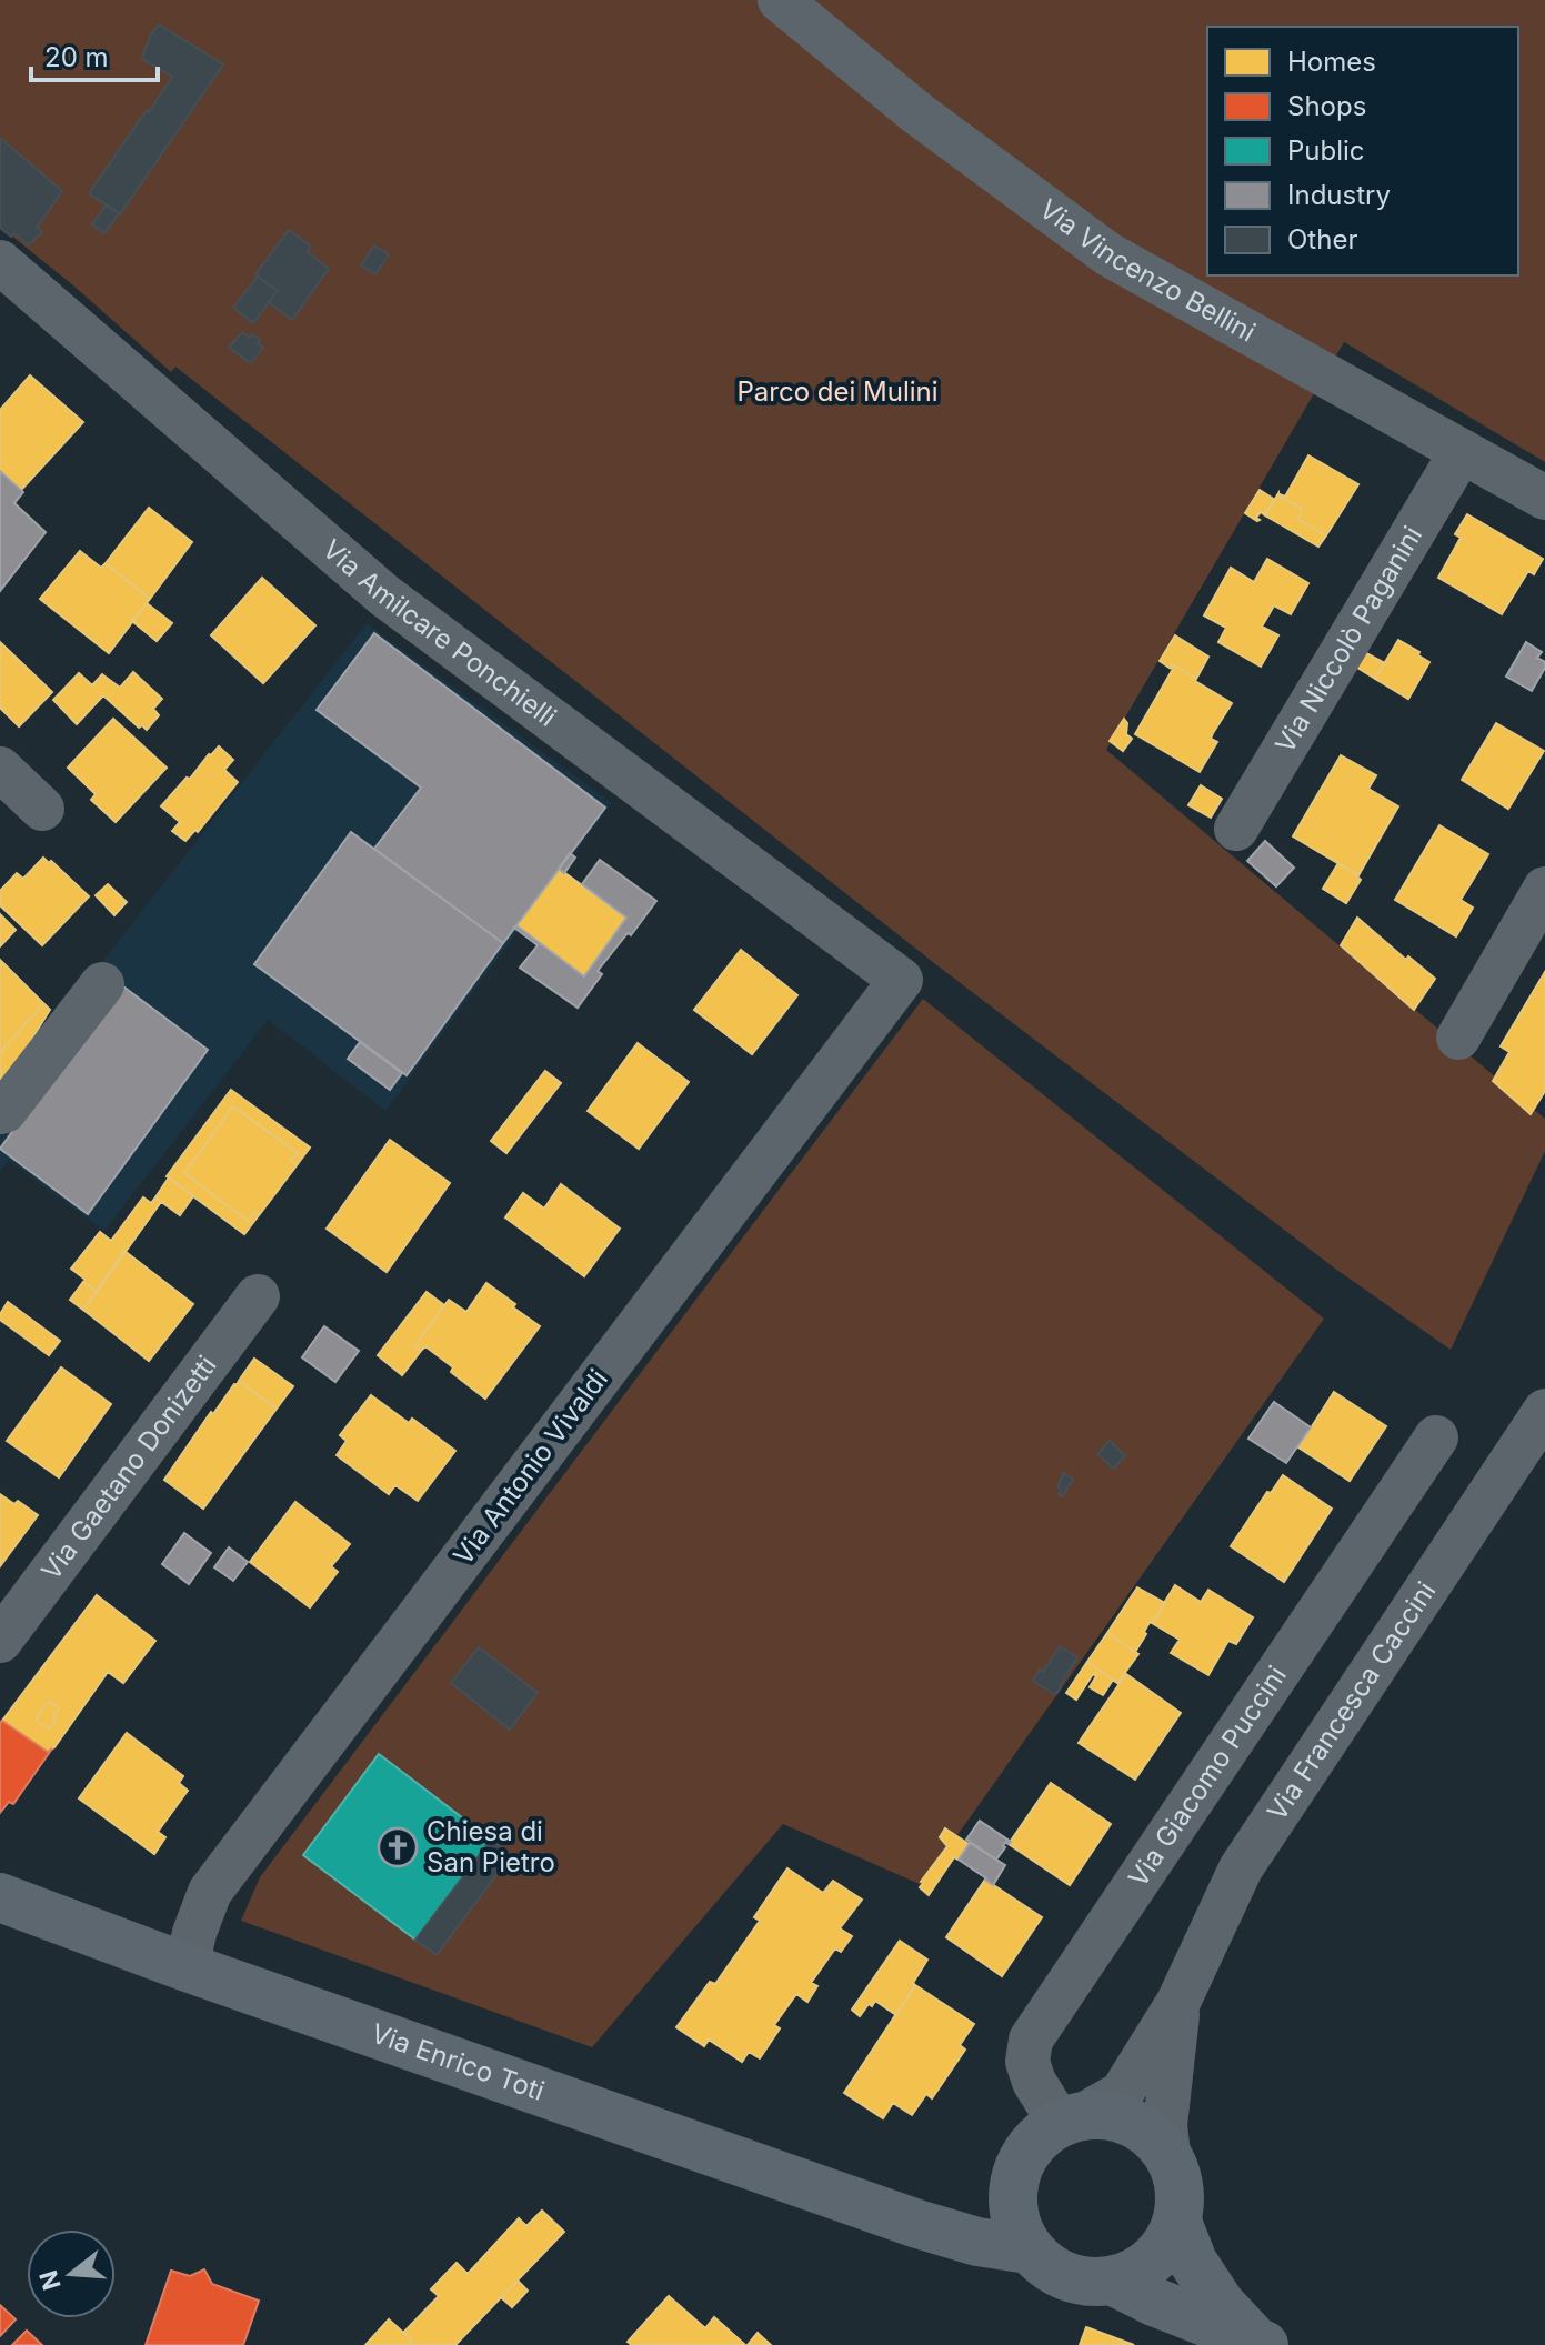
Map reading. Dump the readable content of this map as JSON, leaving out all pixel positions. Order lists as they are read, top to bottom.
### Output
{
  "streets": {
    "street": [
      "Via Vincenzo Bellini",
      "Via Amilcare Ponchielli",
      "Via Niccolò Paganini",
      "Via Antonio Vivaldi",
      "Via Gaetano Donizetti",
      "Via Francesca Caccini",
      "Via Giacomo Puccini",
      "Via Enrico Toti"
    ]
  },
  "crossings": [
    ["Via Vincenzo Bellini", "Via Niccolò Paganini"],
    ["Via Amilcare Ponchielli", "Via Antonio Vivaldi"],
    ["Via Antonio Vivaldi", "Via Enrico Toti"],
    ["Via Francesca Caccini", "Via Giacomo Puccini"],
    ["Via Francesca Caccini", "Via Enrico Toti"],
    ["Via Giacomo Puccini", "Via Enrico Toti"]
  ],
  "parks": ["Parco dei Mulini"],
  "places": {
    "church": ["Chiesa di San Pietro"]
  },
  "legend": [
    "Homes",
    "Shops",
    "Public",
    "Industry",
    "Other"
  ],
  "scale_bar": "20 m",
  "north": "left"
}
